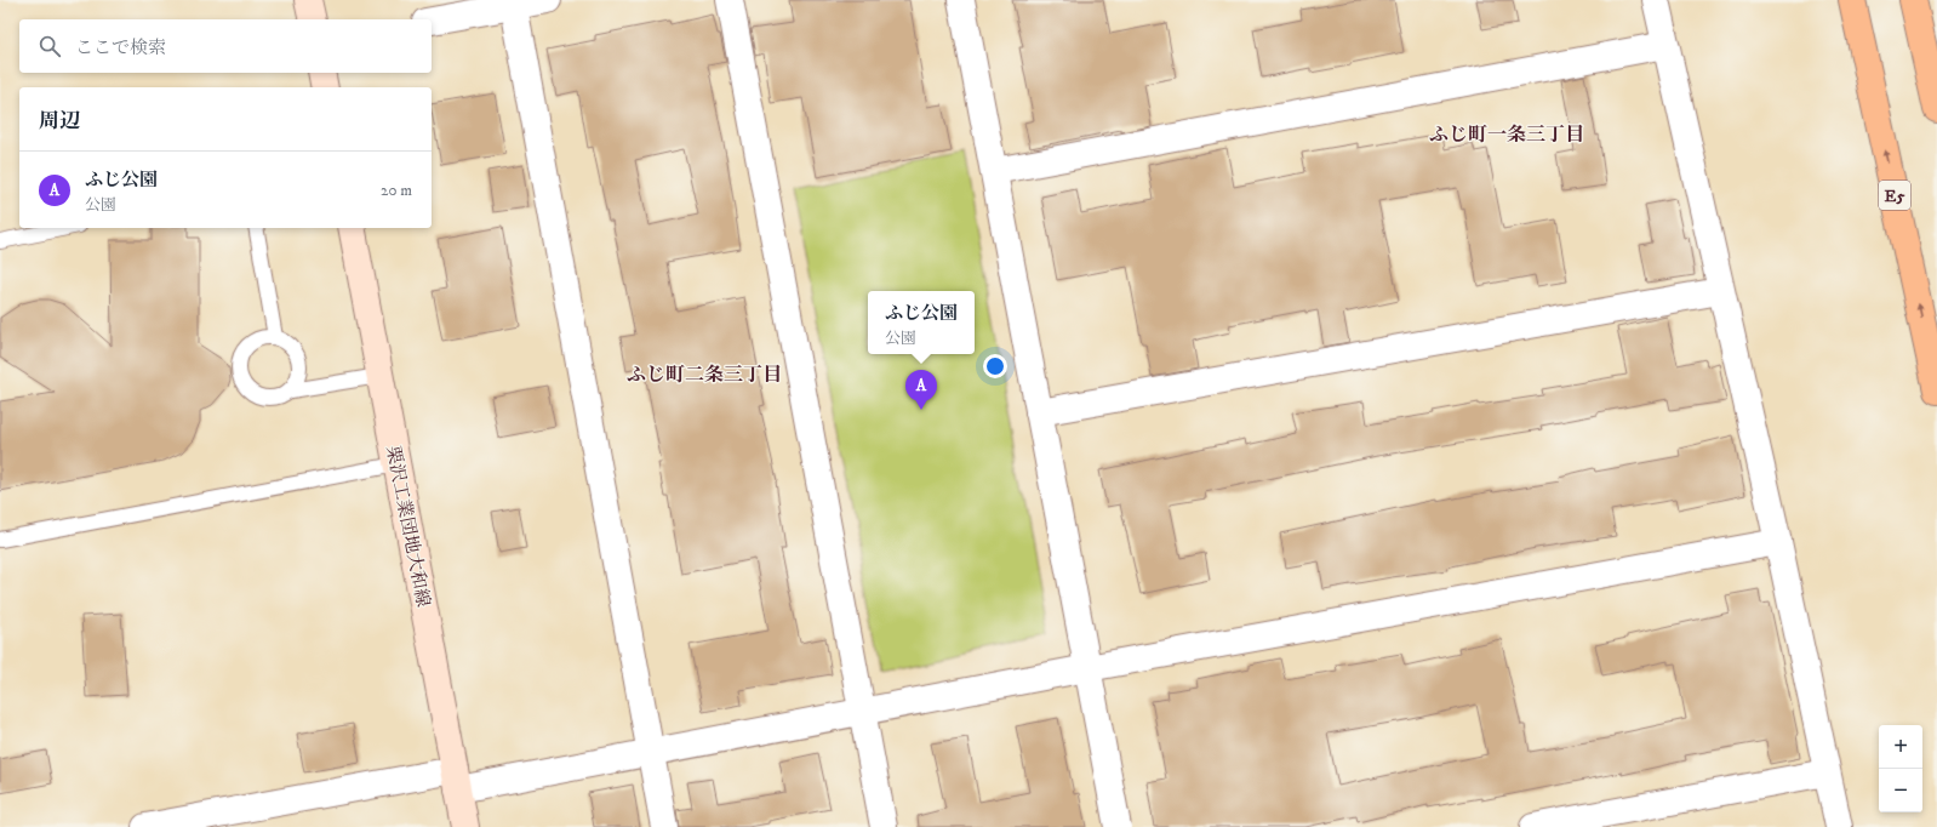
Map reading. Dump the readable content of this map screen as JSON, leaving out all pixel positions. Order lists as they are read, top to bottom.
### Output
{
  "streets": {
    "highway": ["E5"],
    "main road": ["栗沢工業団地大和線"]
  },
  "districts": ["ふじ町一条三丁目", "ふじ町二条三丁目"],
  "page": {
    "search": "ここで検索",
    "heading": "周辺",
    "list": [
      {
        "mark": "A",
        "name": "ふじ公園",
        "note": "公園",
        "value": "20 m"
      }
    ],
    "popup": ["ふじ公園", "公園"],
    "pins": "A",
    "map_buttons": ["+", "−"]
  }
}
